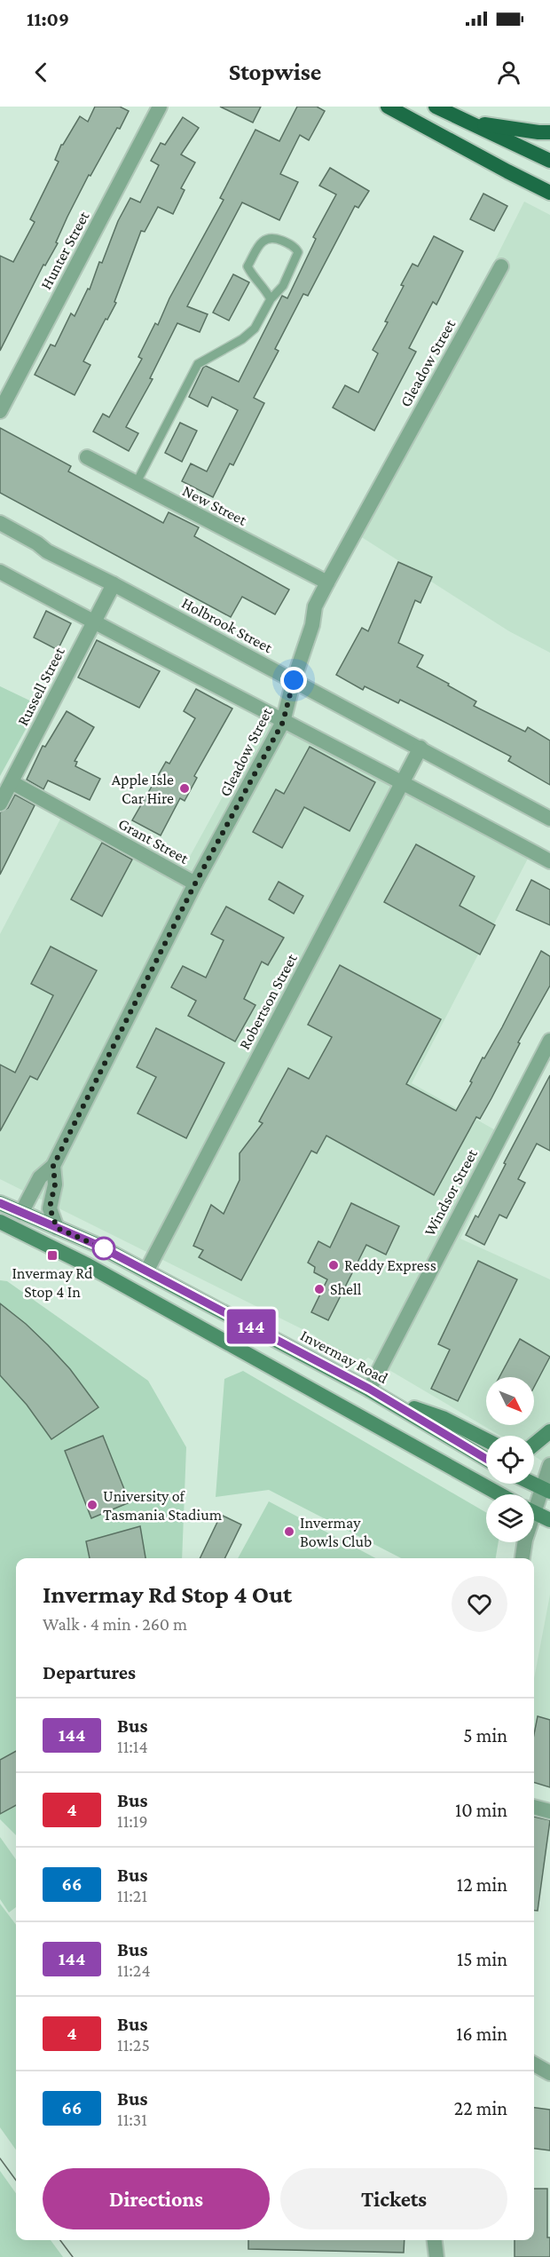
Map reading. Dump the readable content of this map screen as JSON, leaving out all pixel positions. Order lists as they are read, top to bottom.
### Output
{
  "streets": {
    "main road": ["Invermay Road"],
    "street": [
      "Hunter Street",
      "Gleadow Street",
      "New Street",
      "Holbrook Street",
      "Russell Street",
      "Grant Street",
      "Robertson Street",
      "Windsor Street"
    ]
  },
  "crossings": [
    ["Gleadow Street", "New Street"],
    ["Gleadow Street", "Holbrook Street"],
    ["Gleadow Street", "Grant Street"],
    ["Gleadow Street", "Invermay Road"],
    ["Holbrook Street", "Russell Street"],
    ["Holbrook Street", "Robertson Street"],
    ["Russell Street", "Grant Street"],
    ["Robertson Street", "Invermay Road"],
    ["Windsor Street", "Invermay Road"]
  ],
  "places": {
    "other": [
      "Apple Isle Car Hire",
      "Reddy Express",
      "Shell",
      "University of Tasmania Stadium",
      "Invermay Bowls Club"
    ],
    "transit": ["Invermay Rd Stop 4 In"]
  },
  "lines": ["bus line 144"],
  "north": "bottom right",
  "page": {
    "status": "11:09",
    "header": "Stopwise",
    "on_map": "144",
    "heading": [
      ["Invermay Rd Stop 4 Out", "Walk · 4 min · 260 m"],
      "Departures"
    ],
    "list": [
      {
        "mark": "144",
        "name": "Bus",
        "note": "11:14",
        "value": "5 min"
      },
      {
        "mark": "4",
        "name": "Bus",
        "note": "11:19",
        "value": "10 min"
      },
      {
        "mark": "66",
        "name": "Bus",
        "note": "11:21",
        "value": "12 min"
      },
      {
        "mark": "144",
        "name": "Bus",
        "note": "11:24",
        "value": "15 min"
      },
      {
        "mark": "4",
        "name": "Bus",
        "note": "11:25",
        "value": "16 min"
      },
      {
        "mark": "66",
        "name": "Bus",
        "note": "11:31",
        "value": "22 min"
      }
    ],
    "buttons": ["Directions", "Tickets"]
  }
}
